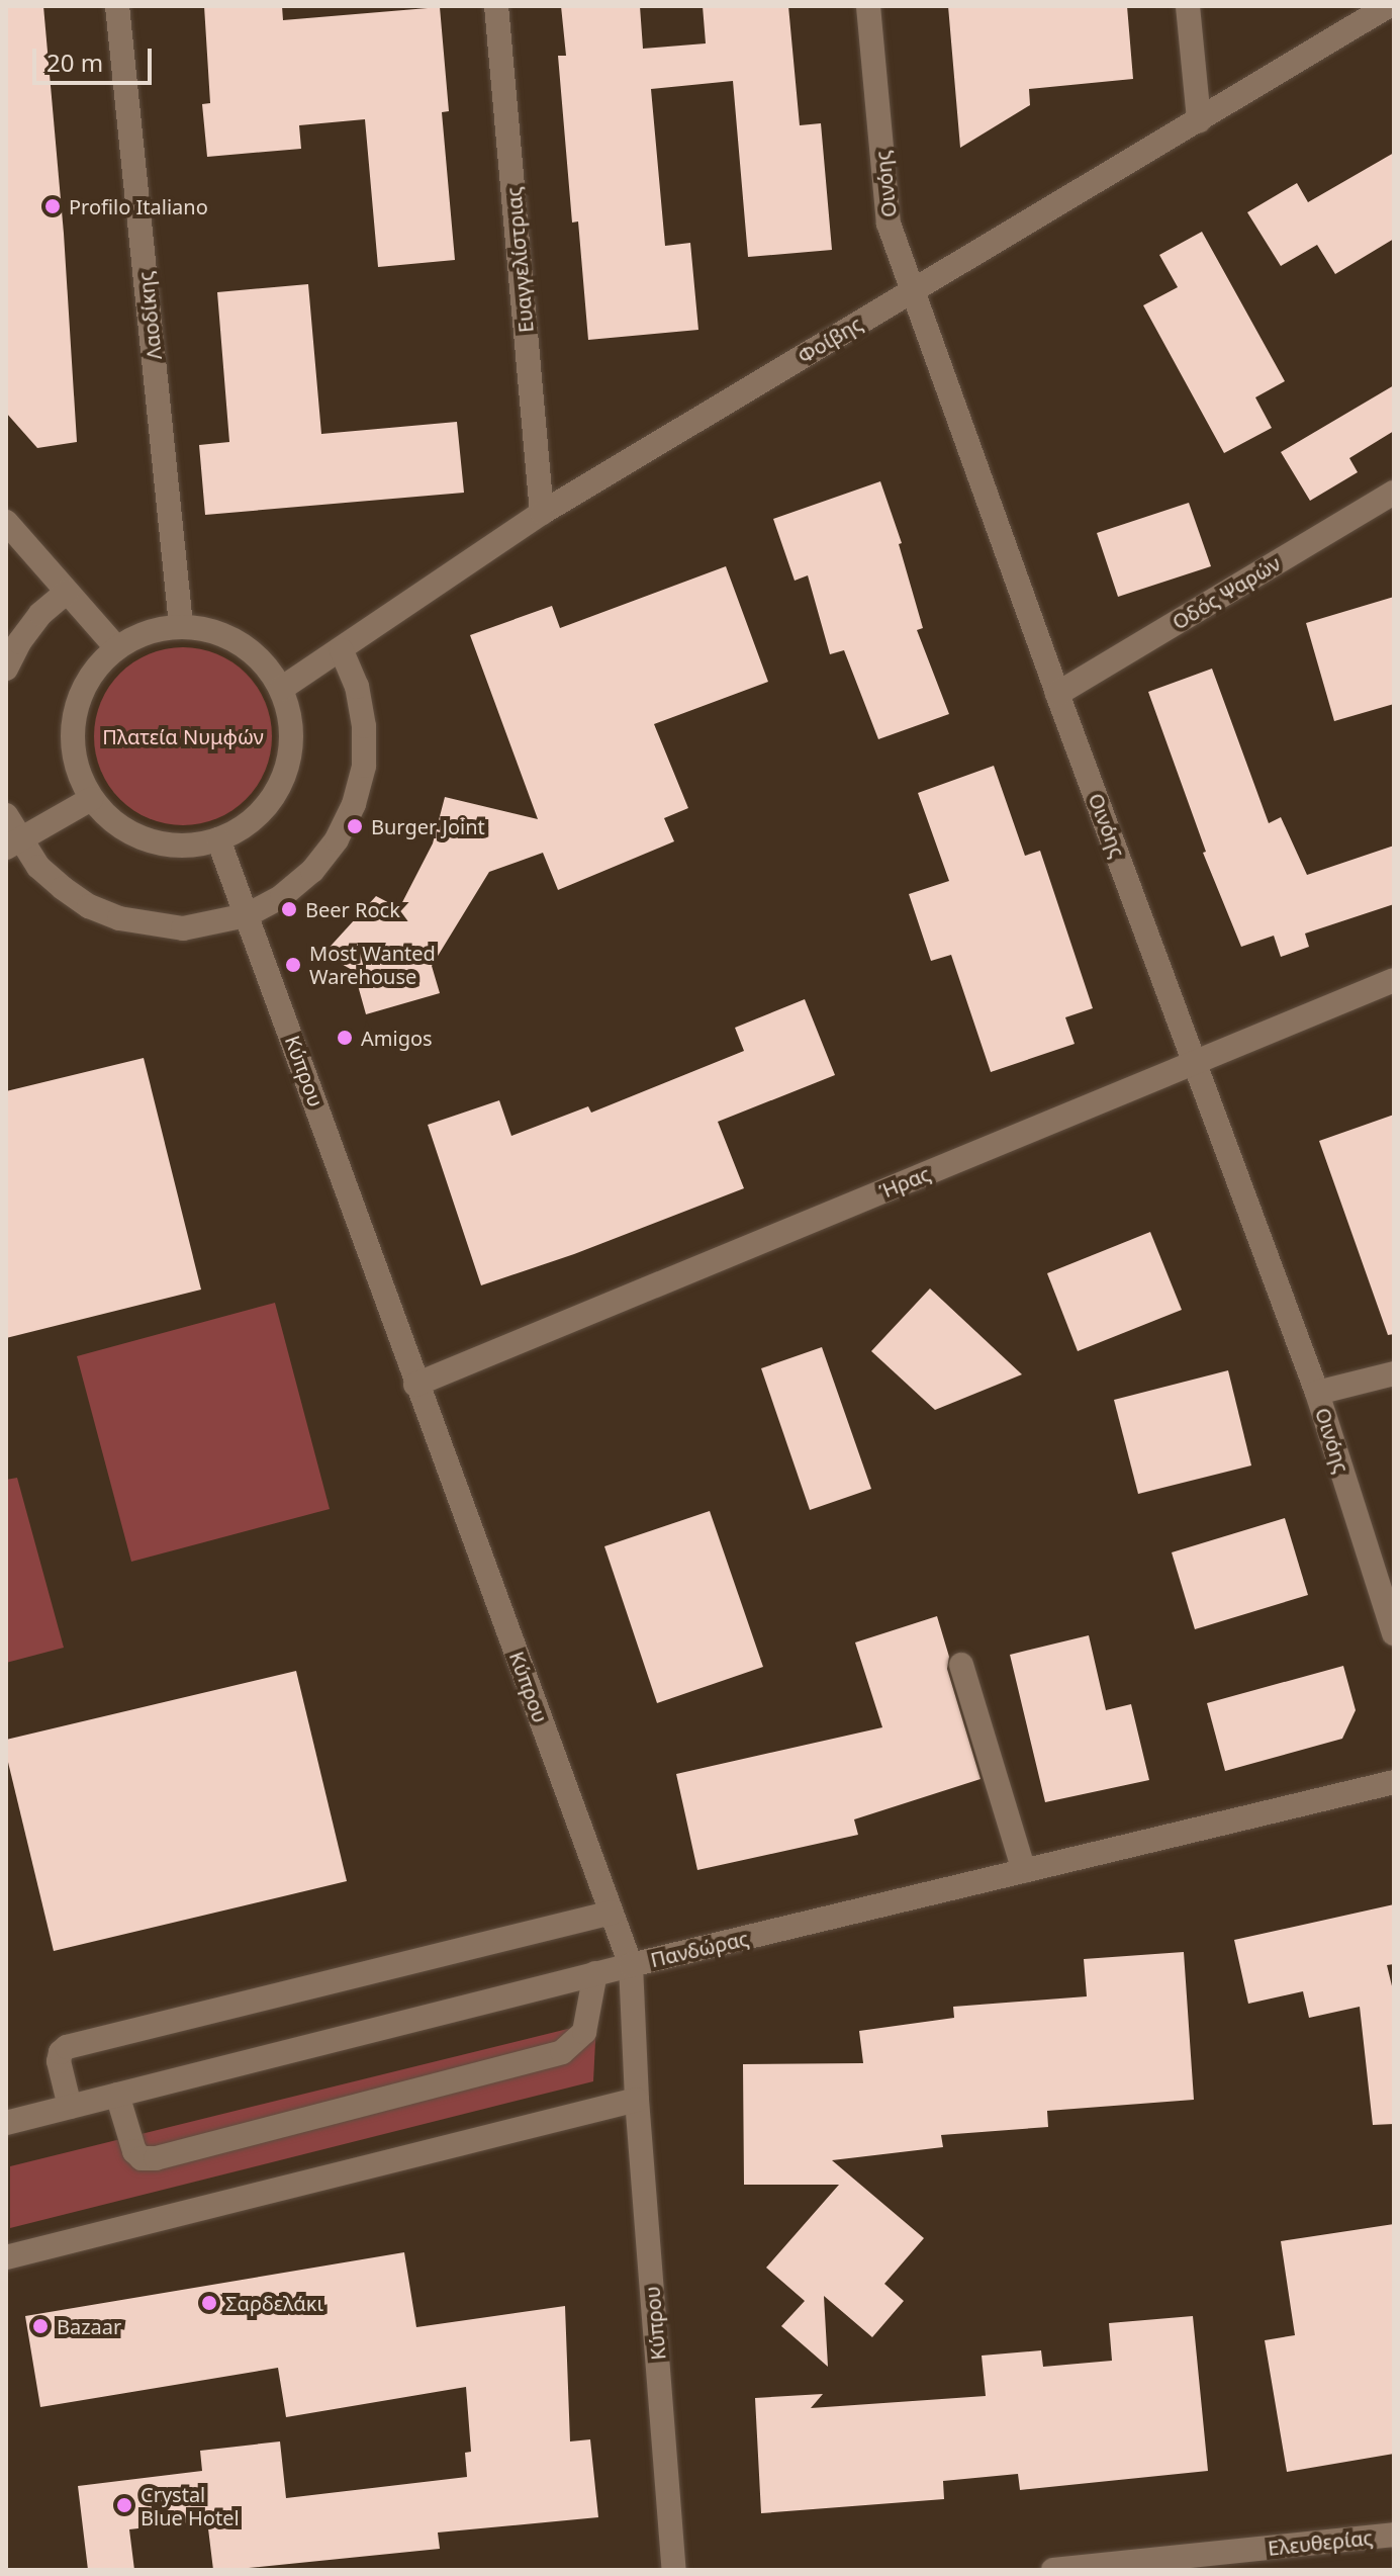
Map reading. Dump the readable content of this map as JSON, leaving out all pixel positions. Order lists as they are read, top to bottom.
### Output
{
  "streets": {
    "street": [
      "Οινόης",
      "Ευαγγελίστριας",
      "Λαοδίκης",
      "Φοίβης",
      "Οδóς Ψαρών",
      "Κύπρου",
      "Ήρας",
      "Πανδώρας",
      "Ελευθερίας"
    ]
  },
  "crossings": [
    ["Οινόης", "Φοίβης"],
    ["Οινόης", "Οδóς Ψαρών"],
    ["Οινόης", "Ήρας"],
    ["Ευαγγελίστριας", "Φοίβης"],
    ["Λαοδίκης", "Φοίβης"],
    ["Λαοδίκης", "Κύπρου"],
    ["Φοίβης", "Κύπρου"],
    ["Κύπρου", "Ήρας"],
    ["Κύπρου", "Πανδώρας"]
  ],
  "parks": ["Πλατεία Νυμφών"],
  "places": [
    "Profilo Italiano",
    "Burger Joint",
    "Beer Rock",
    "Most Wanted Warehouse",
    "Amigos",
    "Σαρδελάκι",
    "Bazaar",
    "Crystal Blue Hotel"
  ],
  "scale_bar": "20 m"
}
